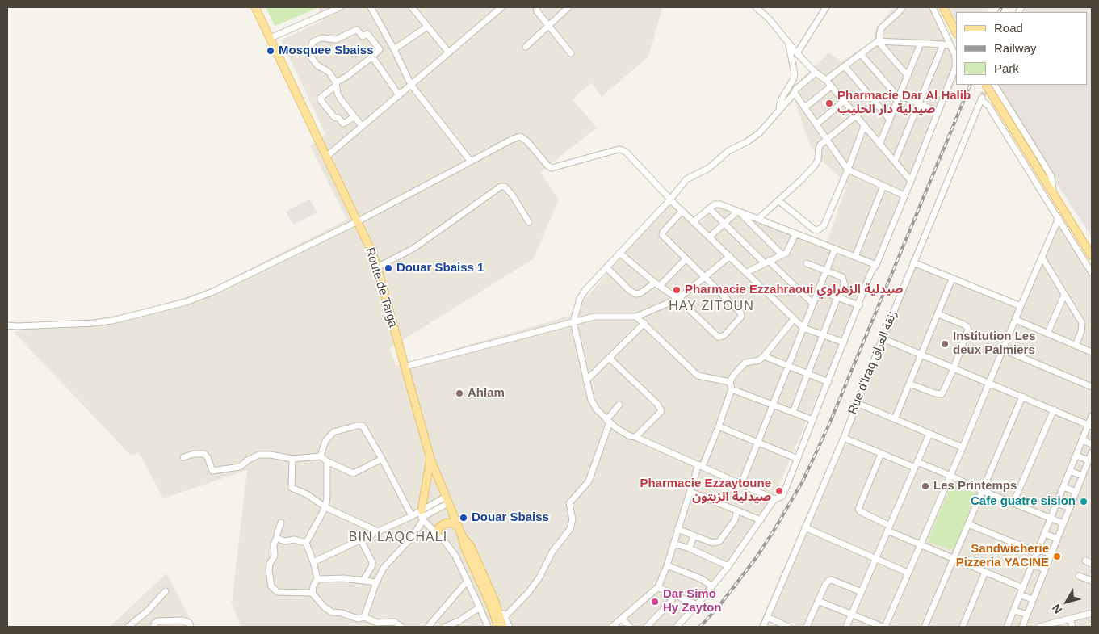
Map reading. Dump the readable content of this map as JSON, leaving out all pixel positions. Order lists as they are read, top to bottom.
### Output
{
  "streets": {
    "main road": ["Route de Targa"],
    "street": ["Rue d'Iraq زنقة العراق"]
  },
  "districts": ["HAY ZITOUN", "BIN LAQCHALI"],
  "places": [
    "Mosquee Sbaiss",
    "Pharmacie Dar Al Halib صيدلية دار الحليب",
    "Douar Sbaiss 1",
    "Pharmacie Ezzahraoui صيدلية الزهراوي",
    "Institution Les deux Palmiers",
    "Ahlam",
    "Les Printemps",
    "Pharmacie Ezzaytoune صيدلية الزيتون",
    "Cafe guatre sision",
    "Douar Sbaiss",
    "Sandwicherie Pizzeria YACINE",
    "Dar Simo Hy Zayton"
  ],
  "legend": ["Road", "Railway", "Park"],
  "north": "bottom left"
}
